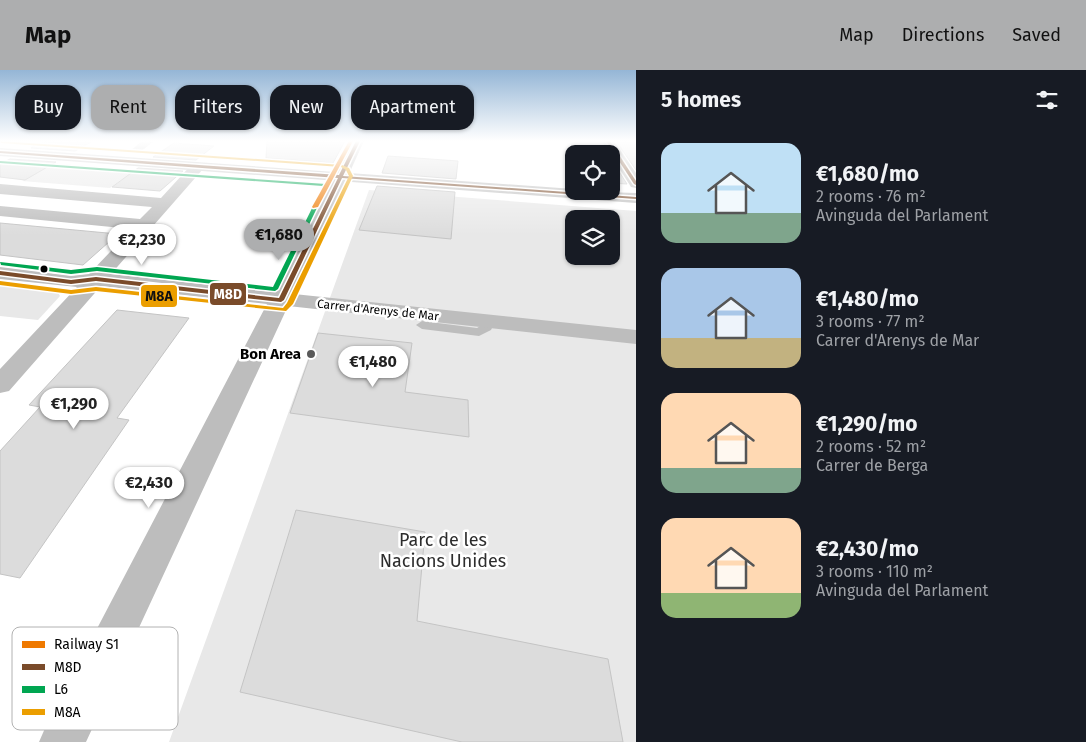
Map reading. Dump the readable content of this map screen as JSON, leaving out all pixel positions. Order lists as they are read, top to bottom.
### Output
{
  "streets": {
    "street": ["Carrer d'Arenys de Mar"]
  },
  "parks": ["Parc de les Nacions Unides"],
  "places": ["Bon Area"],
  "lines": [
    "rail line S1",
    "transit line M8D",
    "transit line L6",
    "transit line M8A"
  ],
  "legend": [
    "Railway S1",
    "M8D",
    "L6",
    "M8A"
  ],
  "page": {
    "header": "Map",
    "nav": ["Map", "Directions", "Saved"],
    "heading": "5 homes",
    "chip": [
      "Buy",
      "Rent",
      "Filters",
      "New",
      "Apartment"
    ],
    "list": [
      {
        "name": "€1,680/mo",
        "note": "2 rooms · 76 m² · Avinguda del Parlament"
      },
      {
        "name": "€1,480/mo",
        "note": "3 rooms · 77 m² · Carrer d'Arenys de Mar"
      },
      {
        "name": "€1,290/mo",
        "note": "2 rooms · 52 m² · Carrer de Berga"
      },
      {
        "name": "€2,430/mo",
        "note": "3 rooms · 110 m² · Avinguda del Parlament"
      }
    ],
    "price": [
      "€1,680",
      "€2,230",
      "€1,480",
      "€1,290",
      "€2,430"
    ]
  }
}
